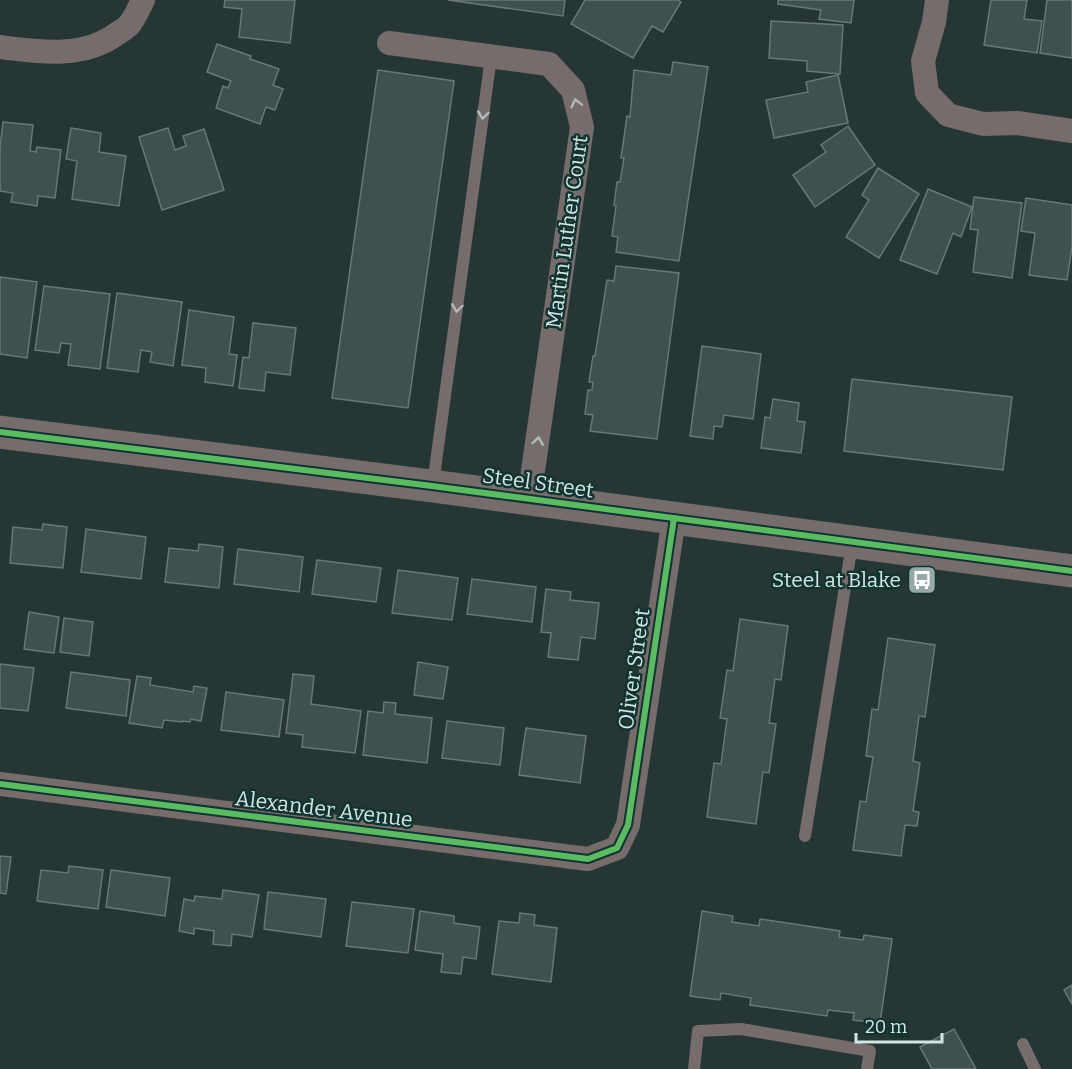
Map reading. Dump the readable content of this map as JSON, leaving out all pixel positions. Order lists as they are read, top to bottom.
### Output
{
  "streets": {
    "street": [
      "Martin Luther Court",
      "Steel Street",
      "Oliver Street",
      "Alexander Avenue"
    ]
  },
  "crossings": [
    ["Martin Luther Court", "Steel Street"],
    ["Steel Street", "Oliver Street"],
    ["Oliver Street", "Alexander Avenue"]
  ],
  "one_way": ["Martin Luther Court"],
  "places": {
    "bus stop": ["Steel at Blake"]
  },
  "scale_bar": "20 m"
}
